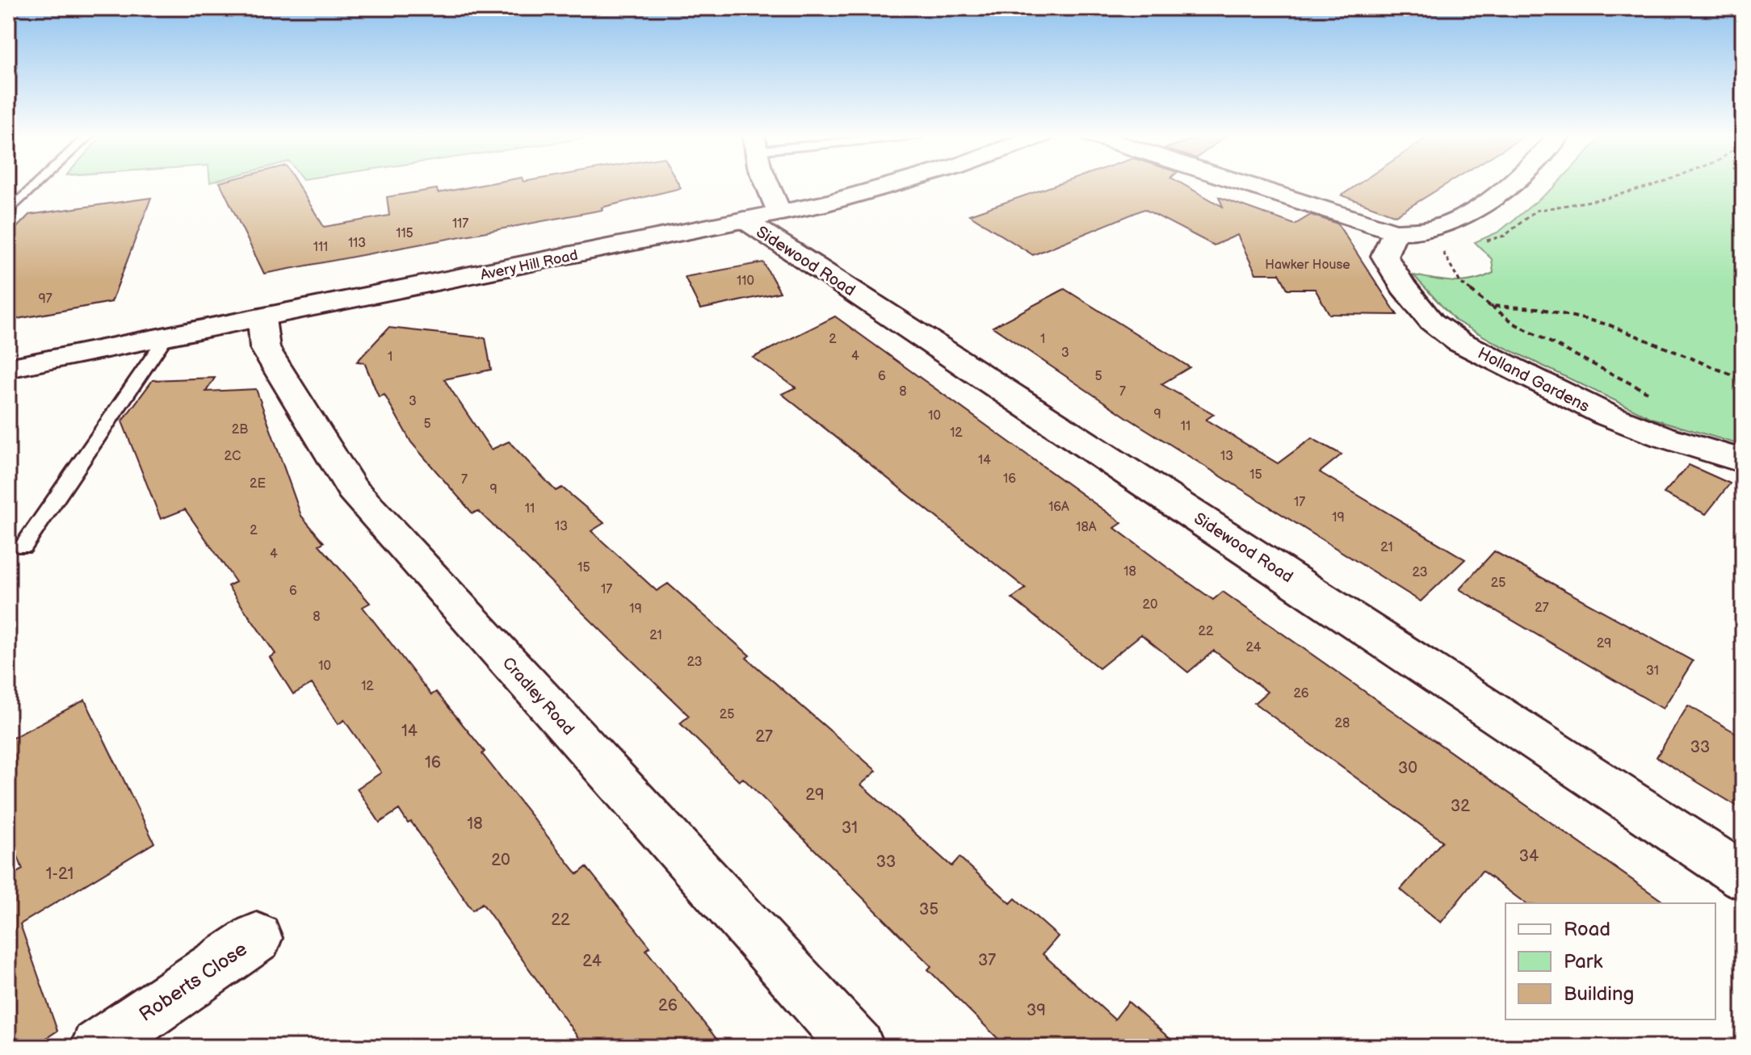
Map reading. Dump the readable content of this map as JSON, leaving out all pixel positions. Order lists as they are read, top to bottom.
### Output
{
  "streets": {
    "street": [
      "Sidewood Road",
      "Avery Hill Road",
      "Holland Gardens",
      "Cradley Road",
      "Roberts Close"
    ]
  },
  "crossings": [
    ["Sidewood Road", "Avery Hill Road"],
    ["Avery Hill Road", "Cradley Road"]
  ],
  "house_numbers": [
    "117",
    "115",
    "113",
    "111",
    "Hawker House",
    "110",
    "97",
    "2",
    "1",
    "3",
    "4",
    "1",
    "6",
    "5",
    "8",
    "7",
    "3",
    "9",
    "10",
    "5",
    "11",
    "2B",
    "12",
    "2C",
    "13",
    "14",
    "15",
    "16",
    "7",
    "2E",
    "9",
    "17",
    "16A",
    "11",
    "19",
    "13",
    "18A",
    "2",
    "21",
    "4",
    "15",
    "18",
    "23",
    "25",
    "17",
    "6",
    "20",
    "27",
    "19",
    "8",
    "22",
    "21",
    "29",
    "24",
    "23",
    "10",
    "31",
    "12",
    "26",
    "25",
    "28",
    "14",
    "27",
    "33",
    "16",
    "30",
    "29",
    "32",
    "18",
    "31",
    "34",
    "20",
    "33",
    "1-21",
    "35",
    "22",
    "37",
    "24",
    "26",
    "39"
  ],
  "legend": ["Road", "Park", "Building"]
}
